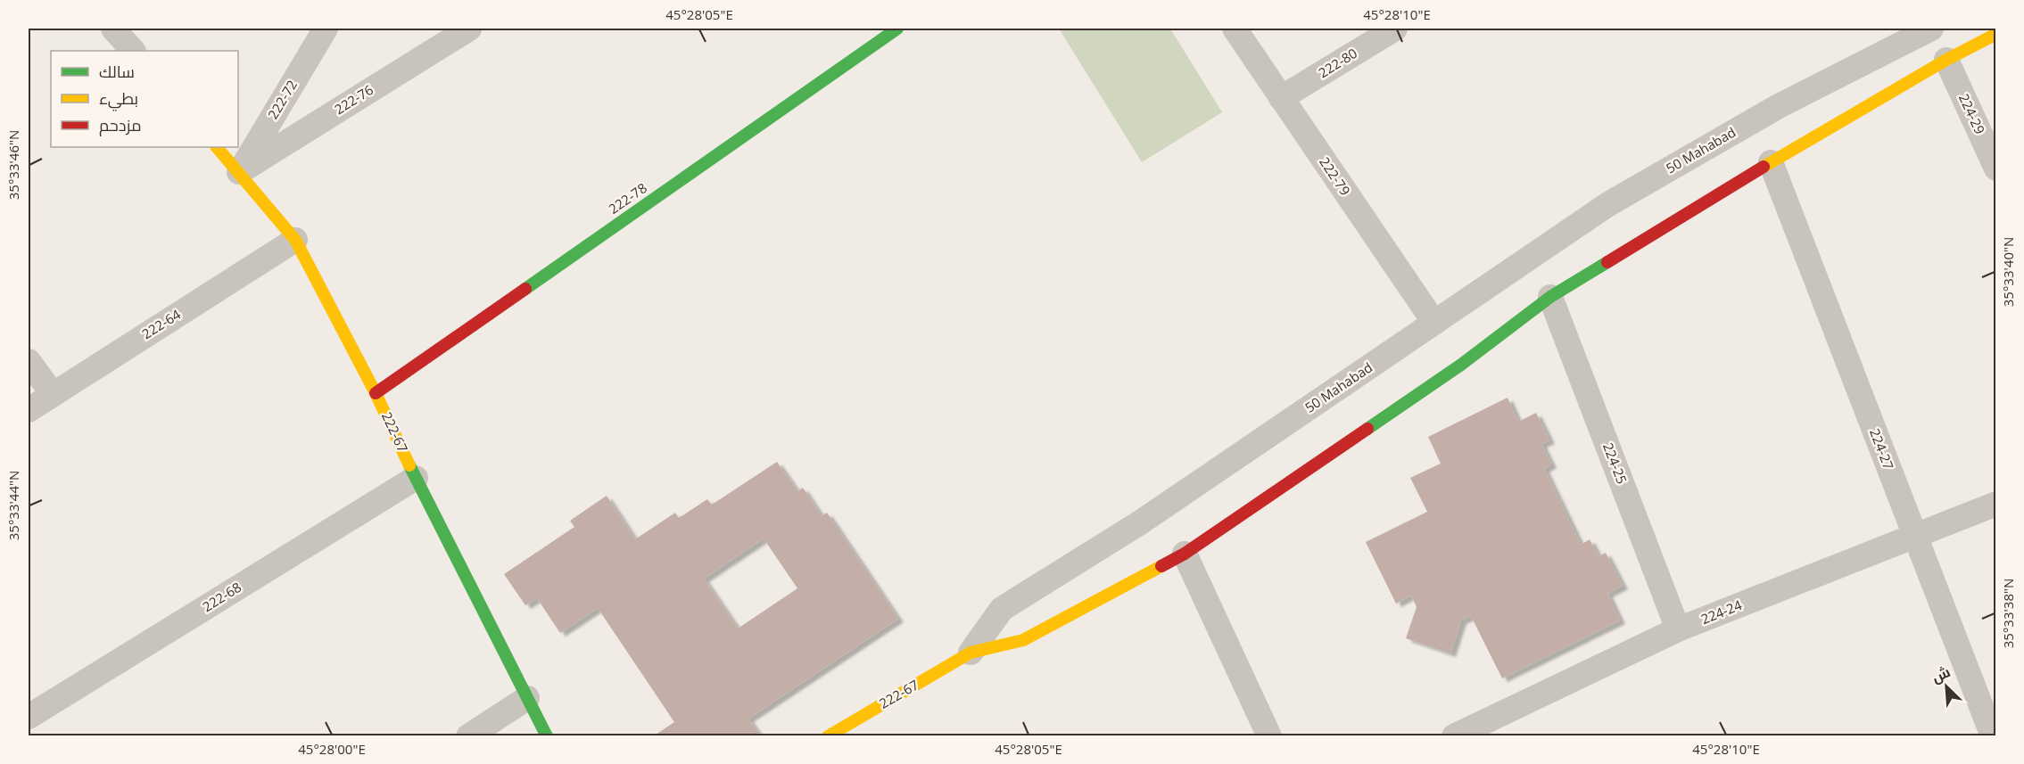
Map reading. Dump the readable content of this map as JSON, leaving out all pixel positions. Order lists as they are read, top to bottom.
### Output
{
  "streets": {
    "street": [
      "222-80",
      "222-72",
      "222-76",
      "224-29",
      "50 Mahabad",
      "222-79",
      "222-78",
      "222-64",
      "222-67",
      "224-27",
      "224-25",
      "222-68",
      "224-24"
    ]
  },
  "crossings": [
    ["222-80", "222-79"],
    ["222-72", "222-76"],
    ["222-72", "222-67"],
    ["222-76", "222-67"],
    ["50 Mahabad", "222-79"],
    ["50 Mahabad", "222-67"],
    ["222-78", "222-67"],
    ["222-64", "222-67"],
    ["222-67", "222-68"],
    ["224-27", "224-24"],
    ["224-25", "224-24"]
  ],
  "legend": ["سالك", "بطيء", "مزدحم"],
  "north": "top left",
  "coordinates": [
    "45°28'05\"E",
    "45°28'10\"E",
    "35°33'46\"N",
    "35°33'40\"N",
    "35°33'44\"N",
    "35°33'38\"N",
    "45°28'00\"E"
  ]
}
